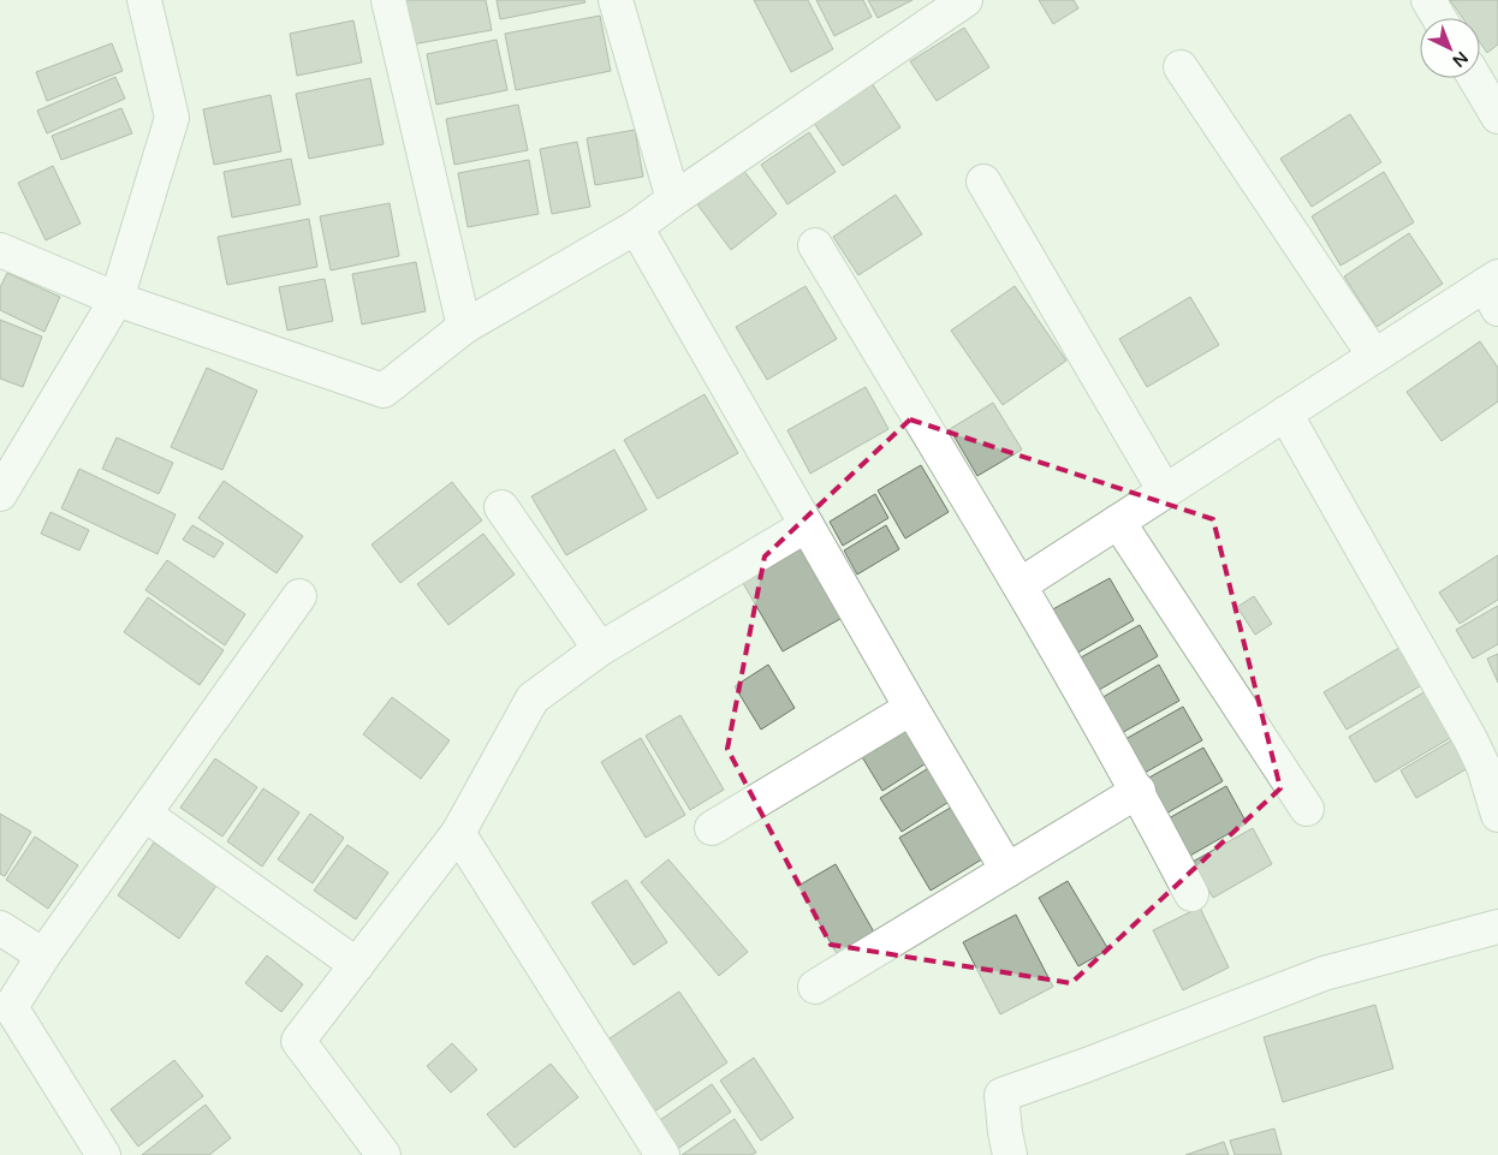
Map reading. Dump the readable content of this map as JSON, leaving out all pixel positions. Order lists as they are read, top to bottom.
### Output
{
  "north": "bottom right"
}
